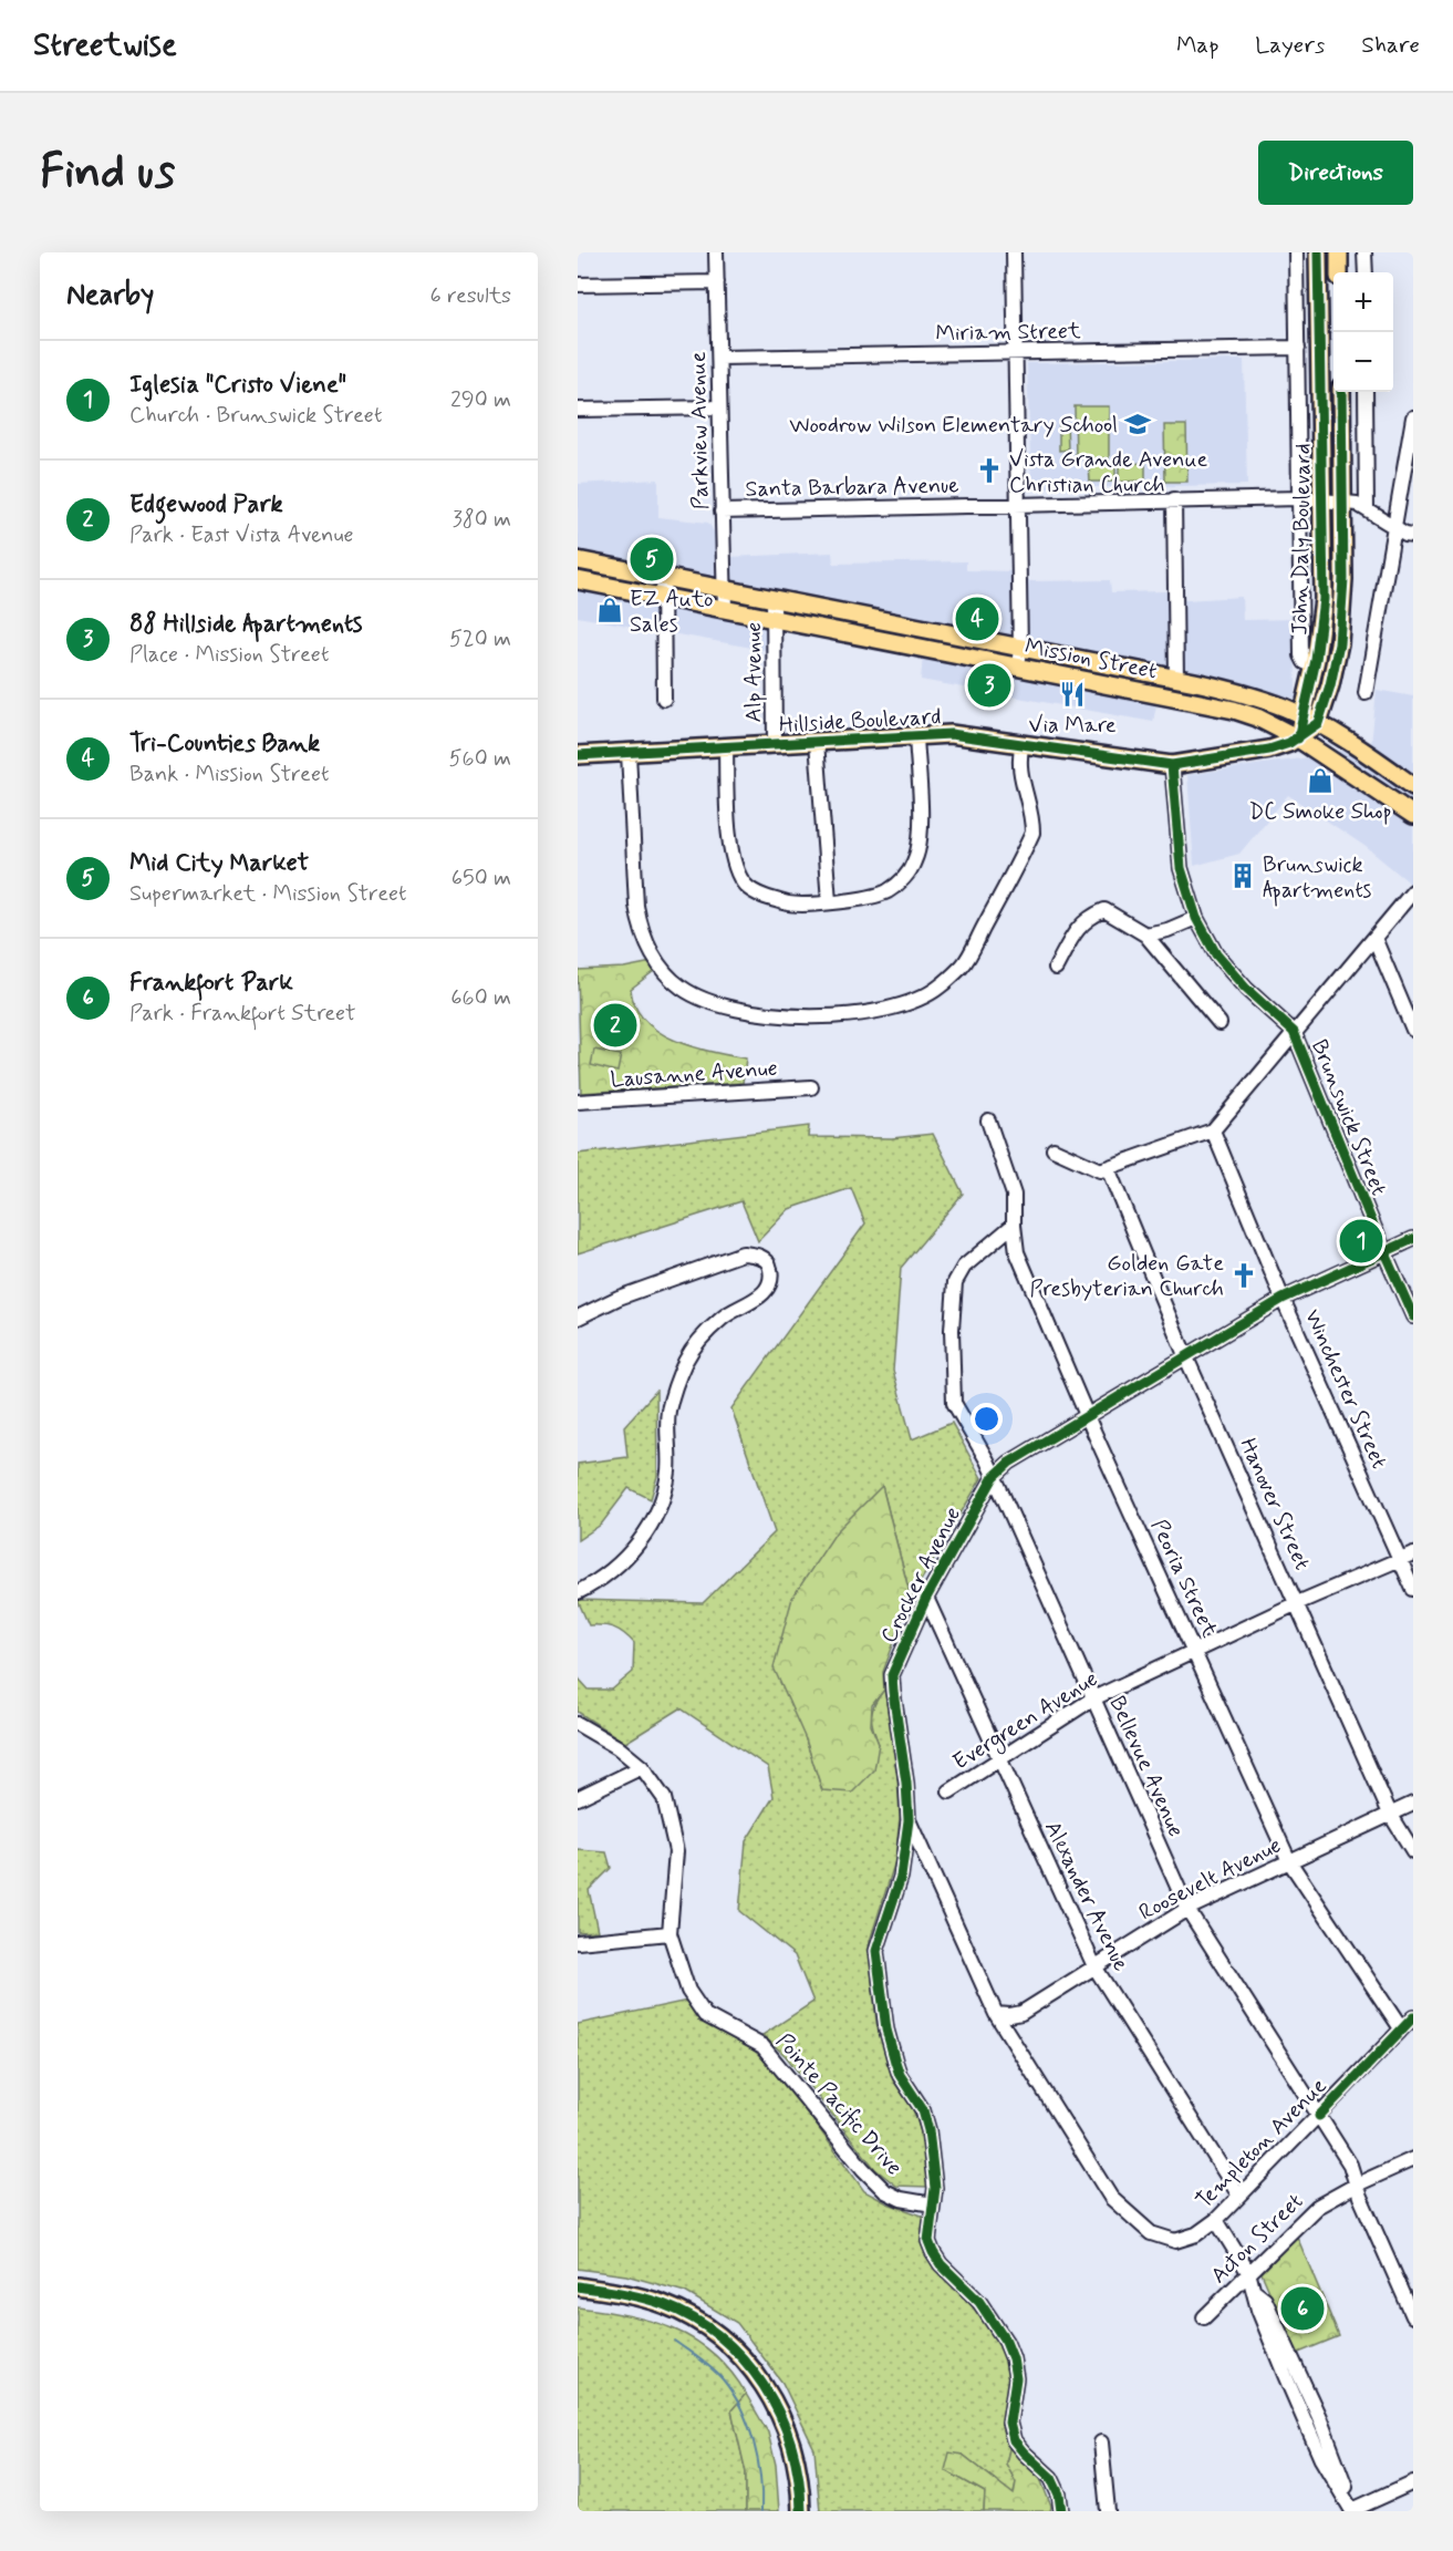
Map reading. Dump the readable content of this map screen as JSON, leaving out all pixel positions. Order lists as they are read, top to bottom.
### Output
{
  "streets": {
    "main road": ["John Daly Boulevard", "Mission Street", "Hillside Boulevard"],
    "street": [
      "Miriam Street",
      "Parkview Avenue",
      "Santa Barbara Avenue",
      "Alp Avenue",
      "Lausanne Avenue",
      "Brunswick Street",
      "Winchester Street",
      "Hanover Street",
      "Crocker Avenue",
      "Peoria Street",
      "Evergreen Avenue",
      "Bellevue Avenue",
      "Roosevelt Avenue",
      "Alexander Avenue",
      "Pointe Pacific Drive",
      "Templeton Avenue",
      "Acton Street"
    ]
  },
  "crossings": [
    ["Miriam Street", "Parkview Avenue"],
    ["Parkview Avenue", "Santa Barbara Avenue"],
    ["Parkview Avenue", "Mission Street"],
    ["Santa Barbara Avenue", "John Daly Boulevard"],
    ["John Daly Boulevard", "Mission Street"],
    ["John Daly Boulevard", "Hillside Boulevard"],
    ["Mission Street", "Alp Avenue"],
    ["Mission Street", "Hillside Boulevard"],
    ["Alp Avenue", "Hillside Boulevard"],
    ["Hillside Boulevard", "Brunswick Street"],
    ["Brunswick Street", "Crocker Avenue"],
    ["Winchester Street", "Crocker Avenue"],
    ["Winchester Street", "Evergreen Avenue"],
    ["Hanover Street", "Crocker Avenue"],
    ["Hanover Street", "Evergreen Avenue"],
    ["Hanover Street", "Roosevelt Avenue"],
    ["Crocker Avenue", "Peoria Street"],
    ["Crocker Avenue", "Bellevue Avenue"],
    ["Crocker Avenue", "Alexander Avenue"],
    ["Crocker Avenue", "Pointe Pacific Drive"],
    ["Crocker Avenue", "Templeton Avenue"],
    ["Peoria Street", "Evergreen Avenue"],
    ["Peoria Street", "Bellevue Avenue"],
    ["Peoria Street", "Roosevelt Avenue"],
    ["Peoria Street", "Templeton Avenue"],
    ["Evergreen Avenue", "Bellevue Avenue"],
    ["Evergreen Avenue", "Alexander Avenue"],
    ["Bellevue Avenue", "Roosevelt Avenue"],
    ["Bellevue Avenue", "Templeton Avenue"],
    ["Bellevue Avenue", "Acton Street"],
    ["Roosevelt Avenue", "Alexander Avenue"],
    ["Roosevelt Avenue", "Templeton Avenue"],
    ["Alexander Avenue", "Templeton Avenue"]
  ],
  "places": {
    "school or university": ["Woodrow Wilson Elementary School"],
    "church": ["Vista Grande Avenue Christian Church", "Golden Gate Presbyterian Church"],
    "shop": ["EZ Auto Sales", "DC Smoke Shop"],
    "restaurant": ["Via Mare"],
    "building": ["Brunswick Apartments"]
  },
  "page": {
    "header": "Streetwise",
    "nav": ["Map", "Layers", "Share"],
    "buttons": "Directions",
    "title": "Find us",
    "heading": ["Nearby", "6 results"],
    "map_buttons": ["+", "−"],
    "list": [
      {
        "mark": "1",
        "name": "Iglesia \"Cristo Viene\"",
        "note": "Church · Brunswick Street",
        "value": "290 m"
      },
      {
        "mark": "2",
        "name": "Edgewood Park",
        "note": "Park · East Vista Avenue",
        "value": "380 m"
      },
      {
        "mark": "3",
        "name": "88 Hillside Apartments",
        "note": "Place · Mission Street",
        "value": "520 m"
      },
      {
        "mark": "4",
        "name": "Tri-Counties Bank",
        "note": "Bank · Mission Street",
        "value": "560 m"
      },
      {
        "mark": "5",
        "name": "Mid City Market",
        "note": "Supermarket · Mission Street",
        "value": "650 m"
      },
      {
        "mark": "6",
        "name": "Frankfort Park",
        "note": "Park · Frankfort Street",
        "value": "660 m"
      }
    ],
    "pins": [
      "5",
      "4",
      "3",
      "2",
      "1",
      "6"
    ]
  }
}
